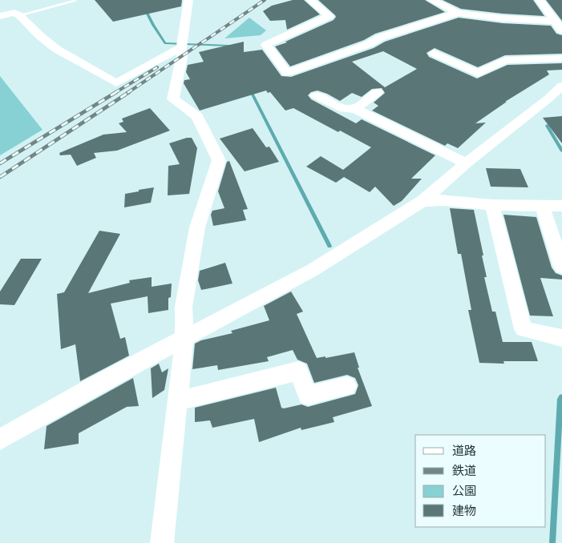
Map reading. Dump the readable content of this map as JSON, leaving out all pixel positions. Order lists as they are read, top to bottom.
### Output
{
  "legend": [
    "道路",
    "鉄道",
    "公園",
    "建物"
  ]
}
